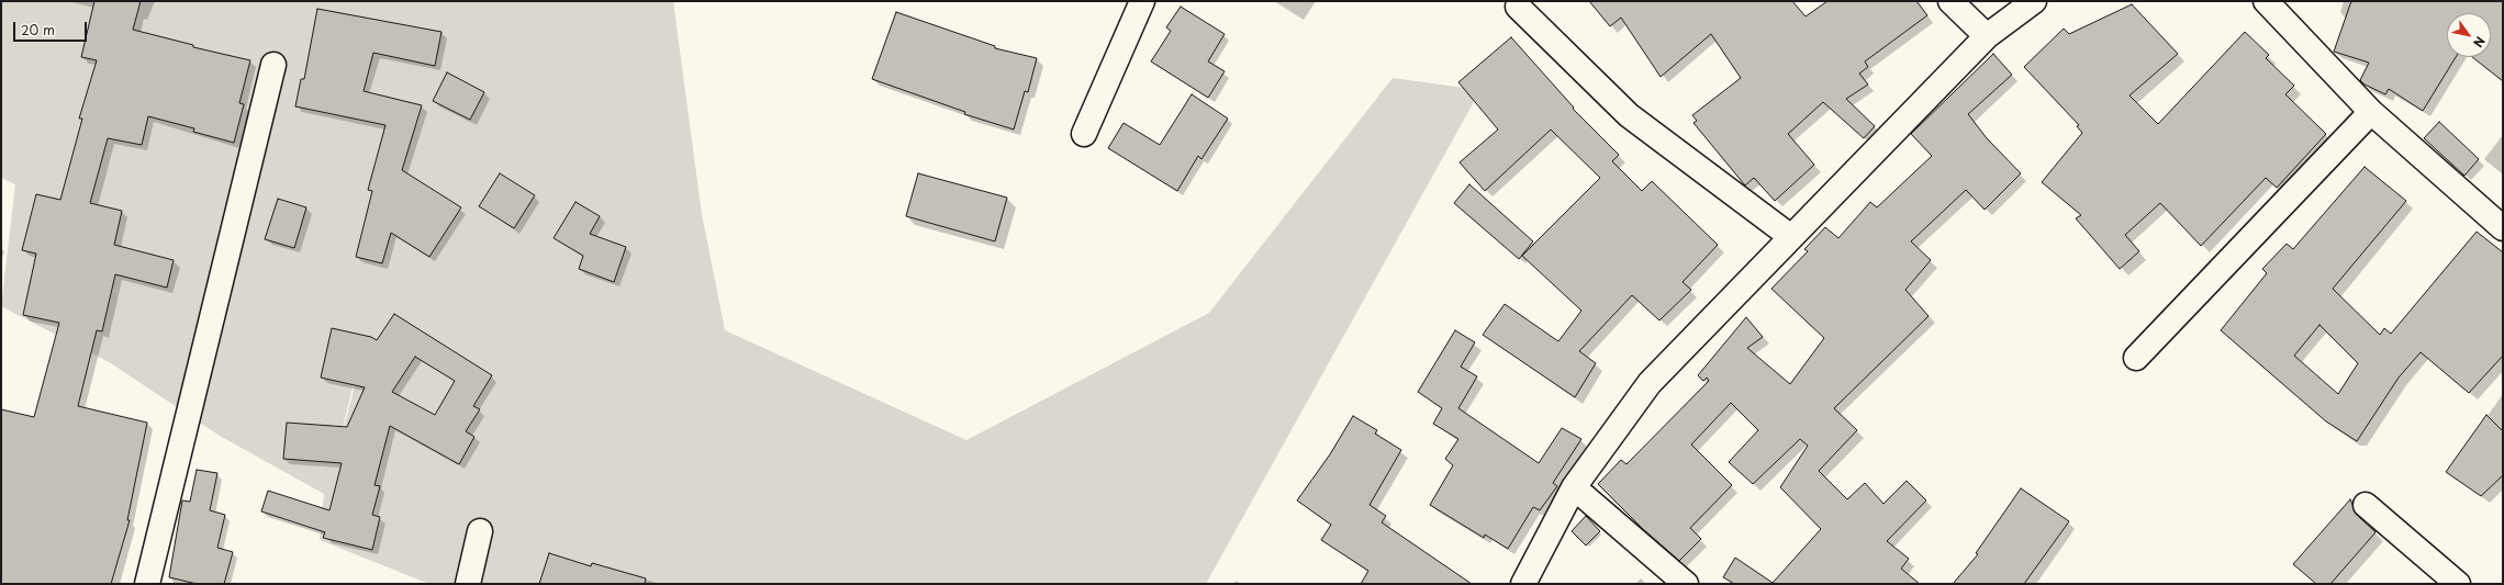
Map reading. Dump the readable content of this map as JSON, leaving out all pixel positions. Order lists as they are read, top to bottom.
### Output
{
  "scale_bar": "20 m",
  "north": "bottom right"
}
